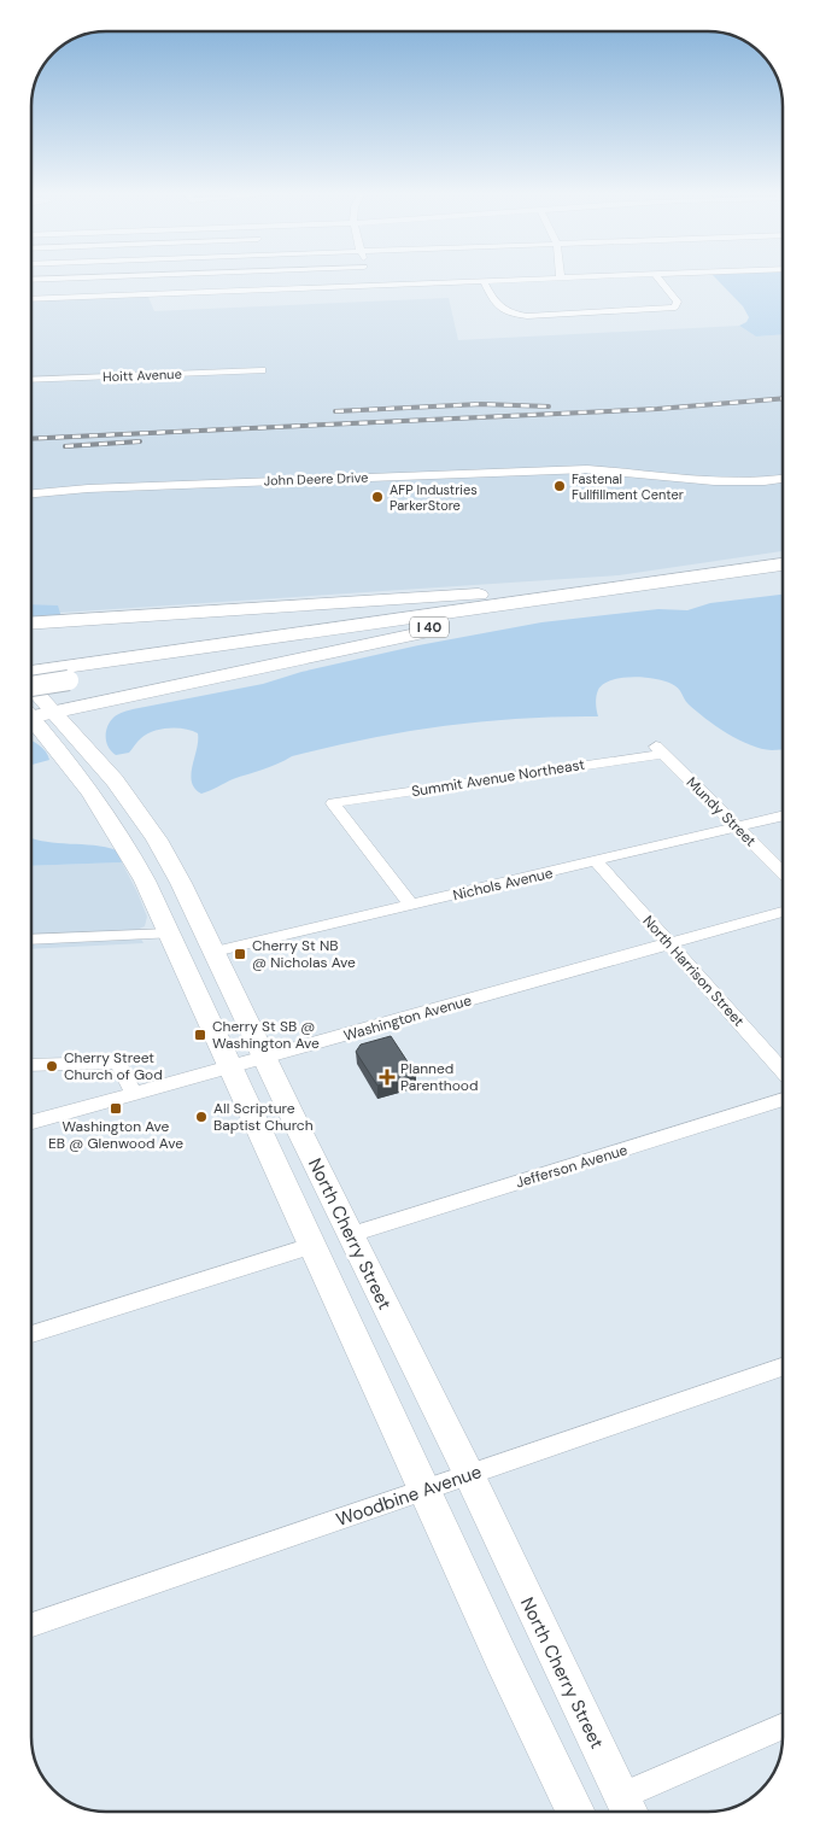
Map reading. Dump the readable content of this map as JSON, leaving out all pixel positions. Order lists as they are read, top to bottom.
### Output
{
  "streets": {
    "highway": ["I 40"],
    "main road": ["North Cherry Street"],
    "street": [
      "Hoitt Avenue",
      "John Deere Drive",
      "Summit Avenue Northeast",
      "Mundy Street",
      "Nichols Avenue",
      "North Harrison Street",
      "Washington Avenue",
      "Jefferson Avenue",
      "Woodbine Avenue"
    ]
  },
  "crossings": [
    ["Summit Avenue Northeast", "Mundy Street"],
    ["Summit Avenue Northeast", "Nichols Avenue"],
    ["Mundy Street", "Nichols Avenue"],
    ["Nichols Avenue", "North Harrison Street"],
    ["Nichols Avenue", "North Cherry Street"],
    ["North Harrison Street", "Washington Avenue"],
    ["Washington Avenue", "North Cherry Street"],
    ["Jefferson Avenue", "North Cherry Street"],
    ["North Cherry Street", "Woodbine Avenue"]
  ],
  "places": {
    "other": [
      "Fastenal Fullfillment Center",
      "AFP Industries ParkerStore",
      "Cherry Street Church of God",
      "All Scripture Baptist Church"
    ],
    "transit": ["Cherry St NB @ Nicholas Ave", "Cherry St SB @ Washington Ave", "Washington Ave EB @ Glenwood Ave"],
    "health": ["Planned Parenthood"]
  }
}
